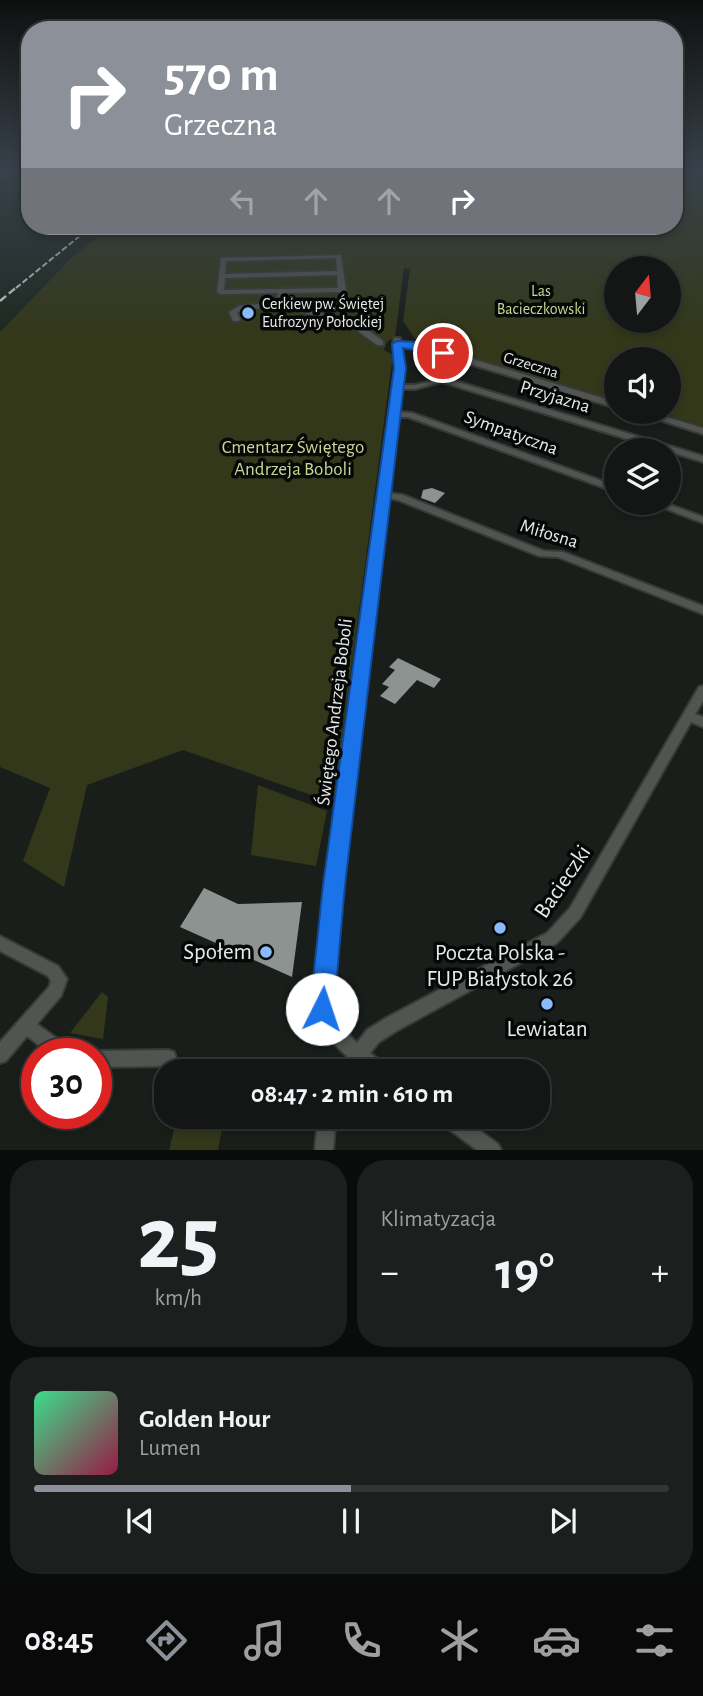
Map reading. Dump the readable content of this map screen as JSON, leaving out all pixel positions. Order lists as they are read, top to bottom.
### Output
{
  "streets": {
    "street": [
      "Grzeczna",
      "Przyjazna",
      "Sympatyczna",
      "Miłosna",
      "Świętego Andrzeja Boboli",
      "Bacieczki"
    ]
  },
  "crossings": [
    ["Grzeczna", "Świętego Andrzeja Boboli"],
    ["Przyjazna", "Świętego Andrzeja Boboli"],
    ["Sympatyczna", "Świętego Andrzeja Boboli"],
    ["Miłosna", "Świętego Andrzeja Boboli"],
    ["Świętego Andrzeja Boboli", "Bacieczki"]
  ],
  "parks": ["Las Bacieczkowski", "Cmentarz Świętego Andrzeja Boboli"],
  "places": [
    "Cerkiew pw. Świętej Eufrozyny Połockiej",
    "Poczta Polska - FUP Białystok 26",
    "Społem",
    "Lewiatan"
  ],
  "north": "top",
  "page": {
    "turn": ["570 m", "Grzeczna"],
    "limit": "30",
    "trip": "08:47 · 2 min · 610 m",
    "tile": [
      ["25", "km/h"],
      "Klimatyzacja"
    ],
    "heat": ["−", "19°", "+"],
    "song": ["Golden Hour", "Lumen"],
    "tabs": "08:45"
  }
}
